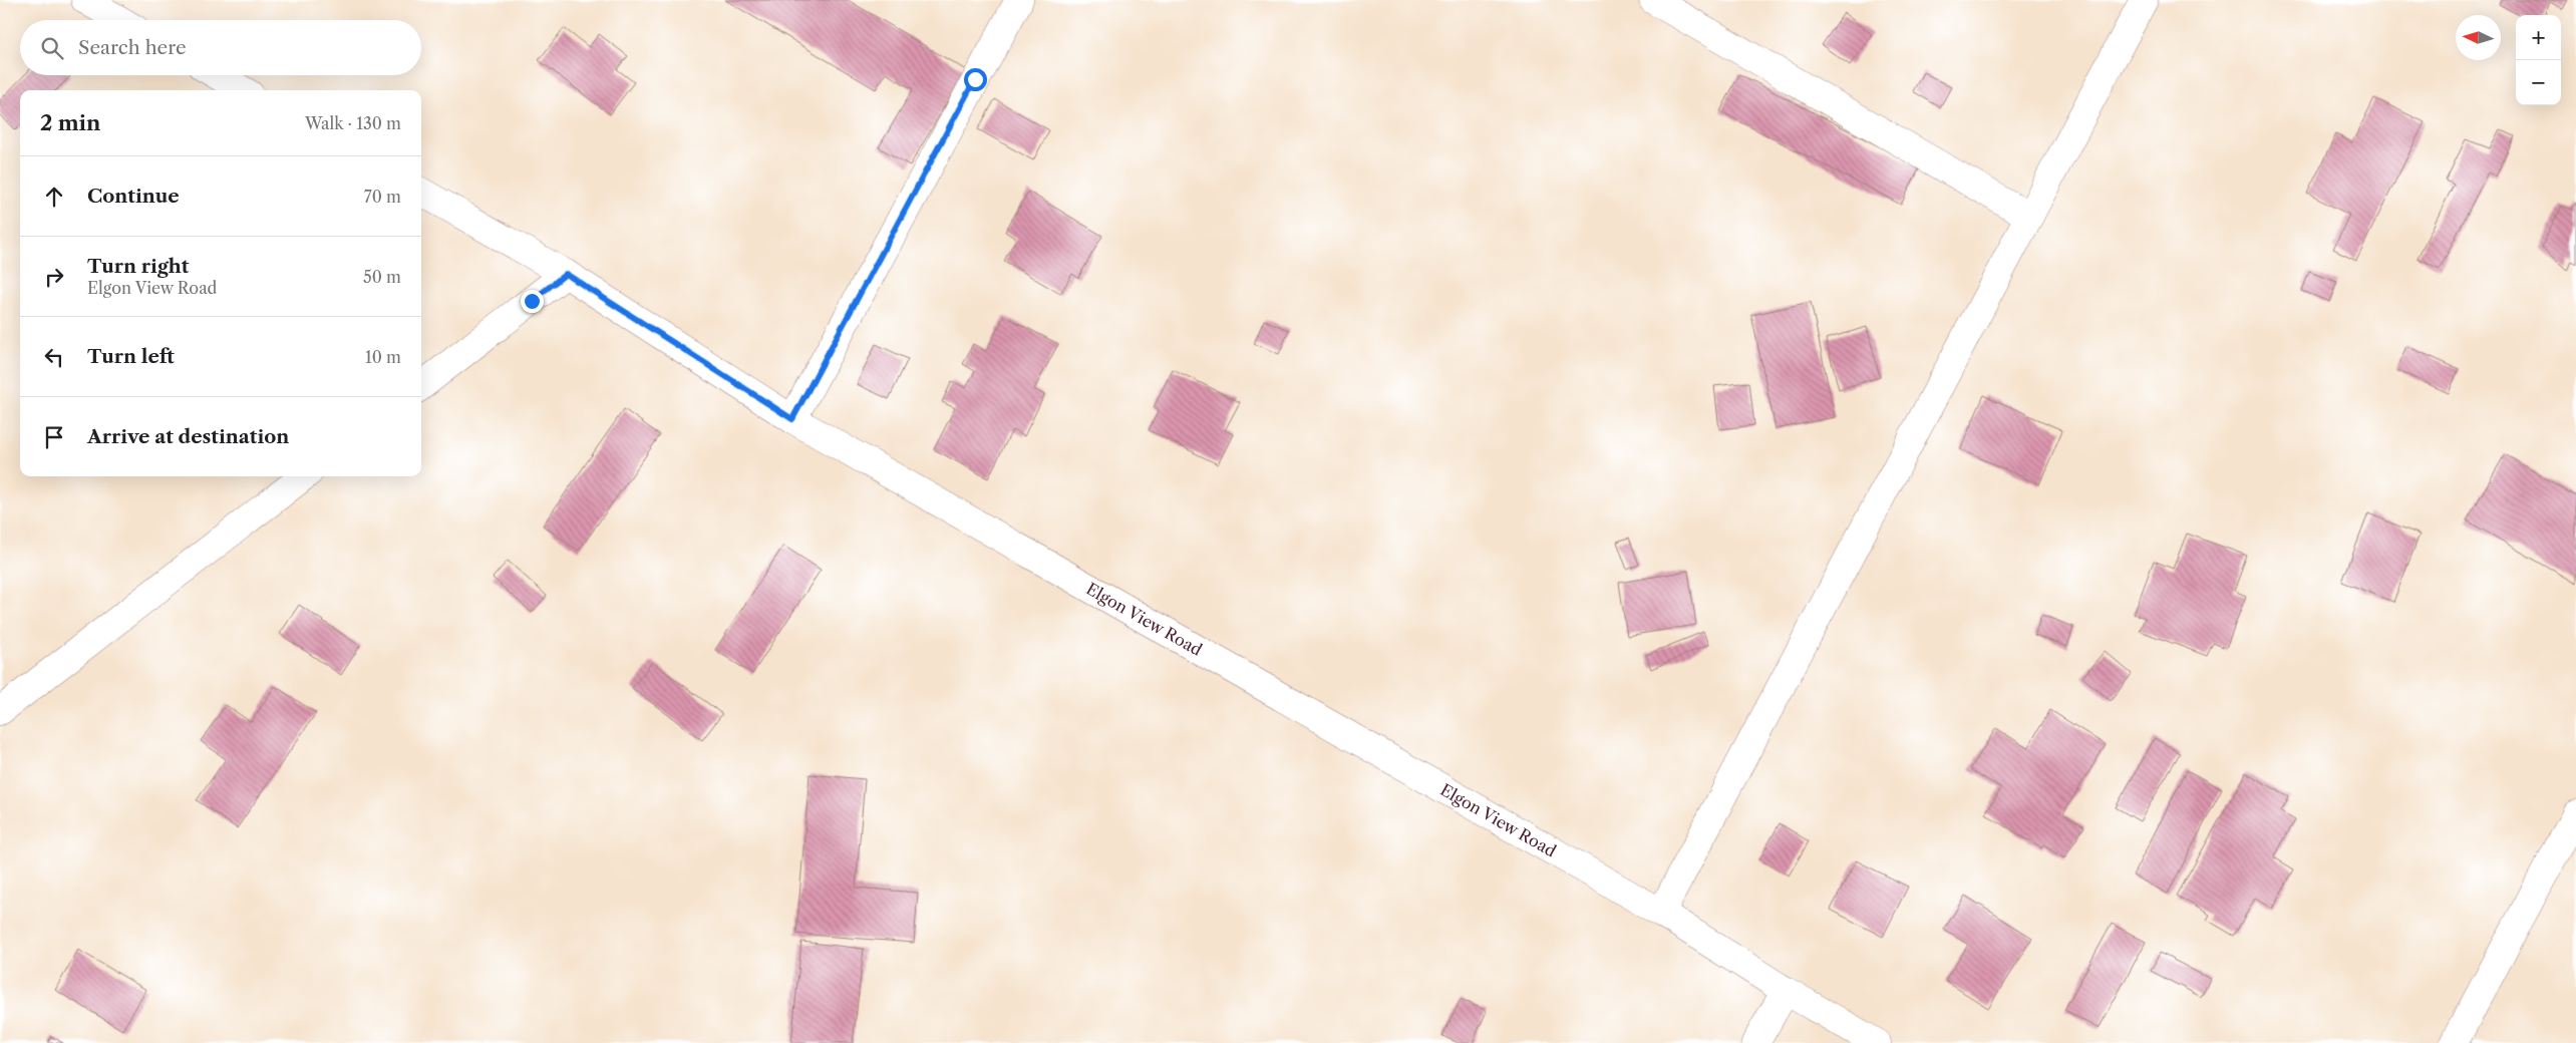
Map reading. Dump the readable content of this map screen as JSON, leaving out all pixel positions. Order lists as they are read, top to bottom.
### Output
{
  "streets": {
    "street": ["Elgon View Road"]
  },
  "north": "left",
  "page": {
    "map_buttons": ["+", "−"],
    "search": "Search here",
    "heading": ["2 min", "Walk · 130 m"],
    "list": [
      ["Continue", "70 m"],
      ["Turn right", "Elgon View Road", "50 m"],
      ["Turn left", "10 m"],
      "Arrive at destination"
    ]
  }
}
